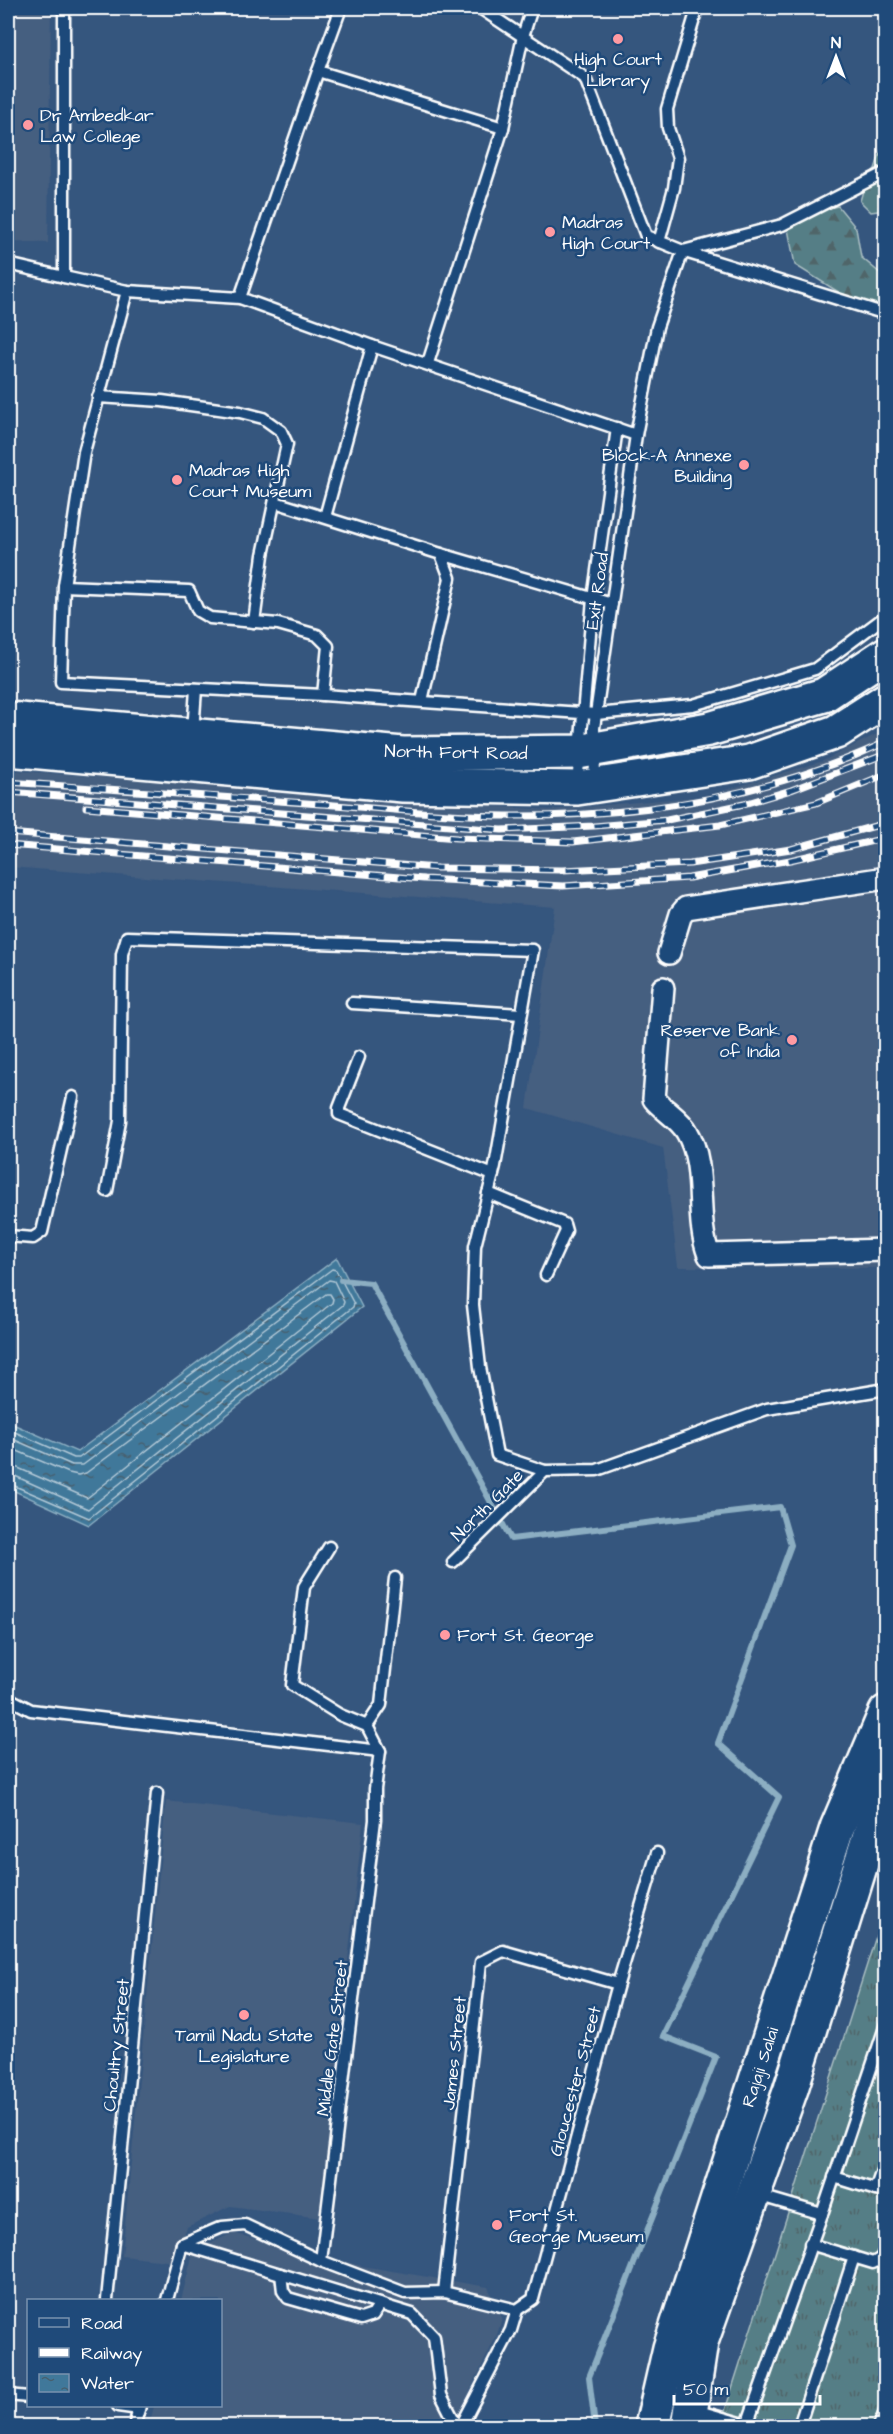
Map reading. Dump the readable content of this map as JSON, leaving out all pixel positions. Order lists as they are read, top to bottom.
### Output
{
  "streets": {
    "main road": ["North Fort Road", "Rajaji Salai"],
    "lane": [
      "Exit Road",
      "North Gate",
      "Middle Gate Street",
      "Choultry Street",
      "James Street",
      "Gloucester Street"
    ]
  },
  "crossings": [
    ["Exit Road", "North Fort Road"],
    ["James Street", "Gloucester Street"]
  ],
  "places": [
    "High Court Library",
    "Dr Ambedkar Law College",
    "Madras High Court",
    "Block-A Annexe Building",
    "Madras High Court Museum",
    "Reserve Bank of India",
    "Fort St. George",
    "Tamil Nadu State Legislature",
    "Fort St. George Museum"
  ],
  "legend": ["Road", "Railway", "Water"],
  "scale_bar": "50 m",
  "north": "top"
}
